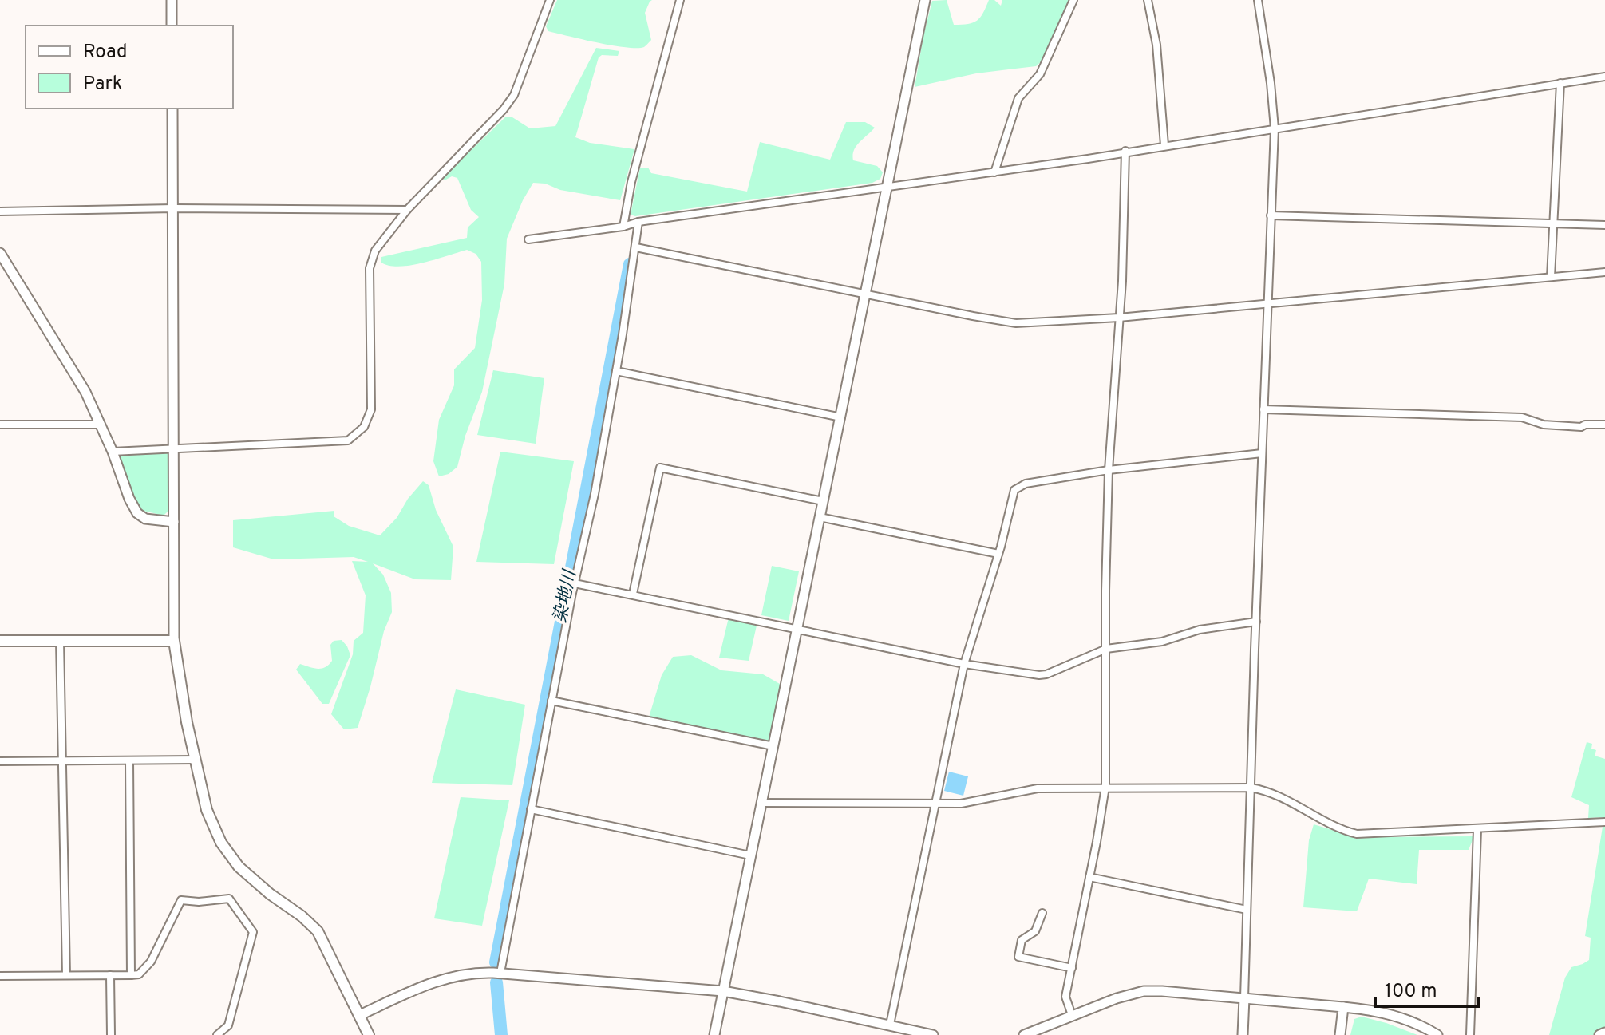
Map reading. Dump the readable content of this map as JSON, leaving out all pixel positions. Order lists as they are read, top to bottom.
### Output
{
  "water": ["染地川"],
  "legend": ["Road", "Park"],
  "scale_bar": "100 m"
}
